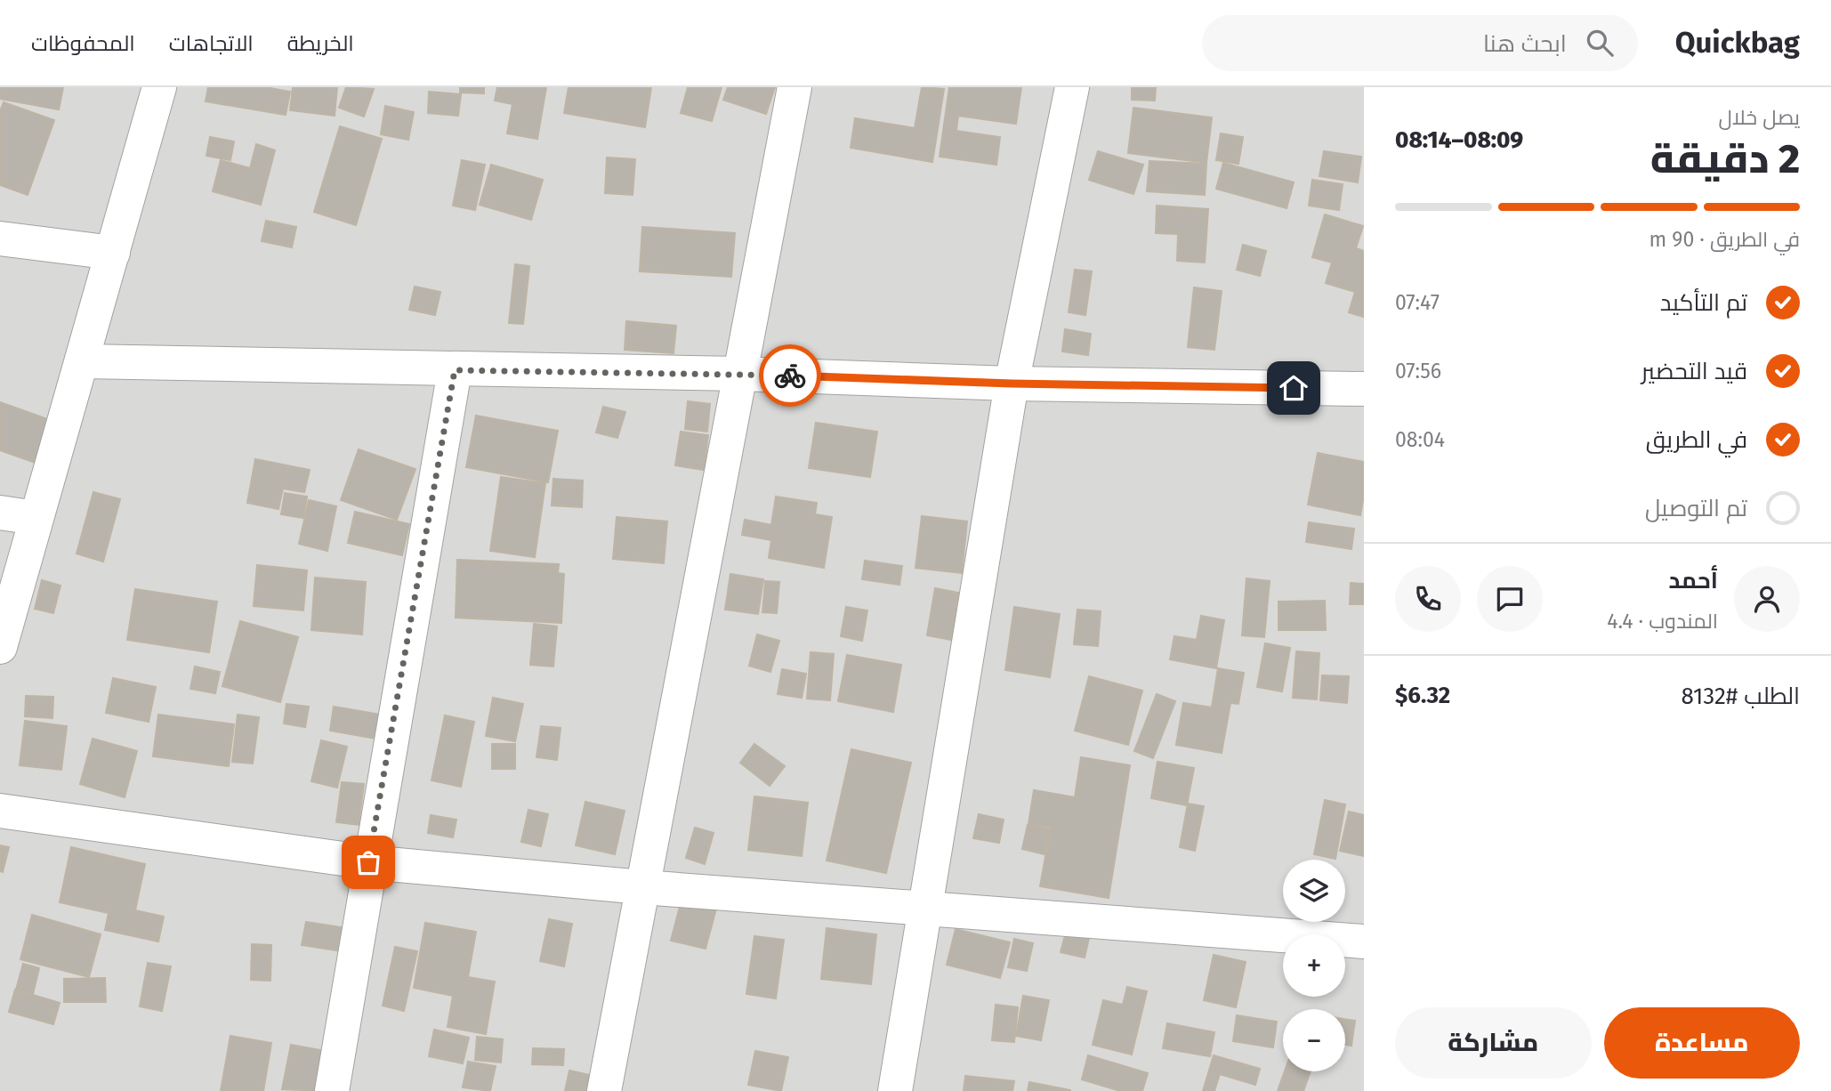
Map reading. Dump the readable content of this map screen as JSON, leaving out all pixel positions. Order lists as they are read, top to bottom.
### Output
{
  "page": {
    "header": "Quickbag",
    "search": "ابحث هنا",
    "nav": ["الخريطة", "الاتجاهات", "المحفوظات"],
    "heading": ["2 دقيقة", "يصل خلال", "08:09–08:14"],
    "panel": [
      "أحمد",
      "المندوب · 4.4",
      "الطلب #8132",
      "$6.32"
    ],
    "bar": "في الطريق · 90 m",
    "list": [
      ["تم التأكيد", "07:47"],
      ["قيد التحضير", "07:56"],
      ["في الطريق", "08:04"],
      "تم التوصيل"
    ],
    "map_buttons": ["+", "−"],
    "buttons": ["مساعدة", "مشاركة"]
  }
}
